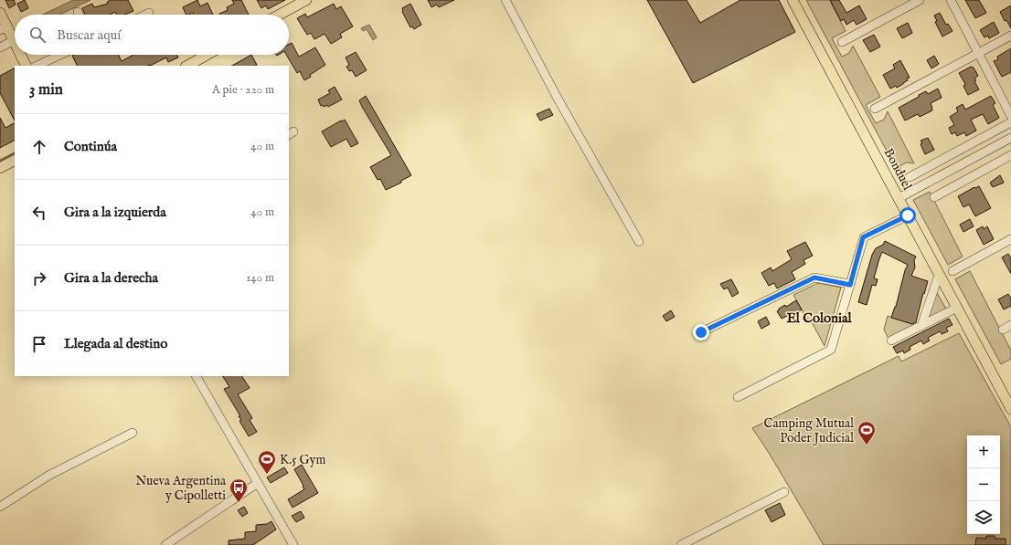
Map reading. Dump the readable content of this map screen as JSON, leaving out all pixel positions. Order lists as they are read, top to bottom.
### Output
{
  "streets": {
    "main road": ["Bonduel"]
  },
  "districts": ["El Colonial"],
  "places": {
    "sports": ["Camping Mutual Poder Judicial", "K.5 Gym"],
    "bus stop": ["Nueva Argentina y Cipolletti"]
  },
  "page": {
    "search": "Buscar aquí",
    "heading": ["3 min", "A pie · 220 m"],
    "list": [
      ["Continúa", "40 m"],
      ["Gira a la izquierda", "40 m"],
      ["Gira a la derecha", "140 m"],
      "Llegada al destino"
    ],
    "map_buttons": ["+", "−"]
  }
}
